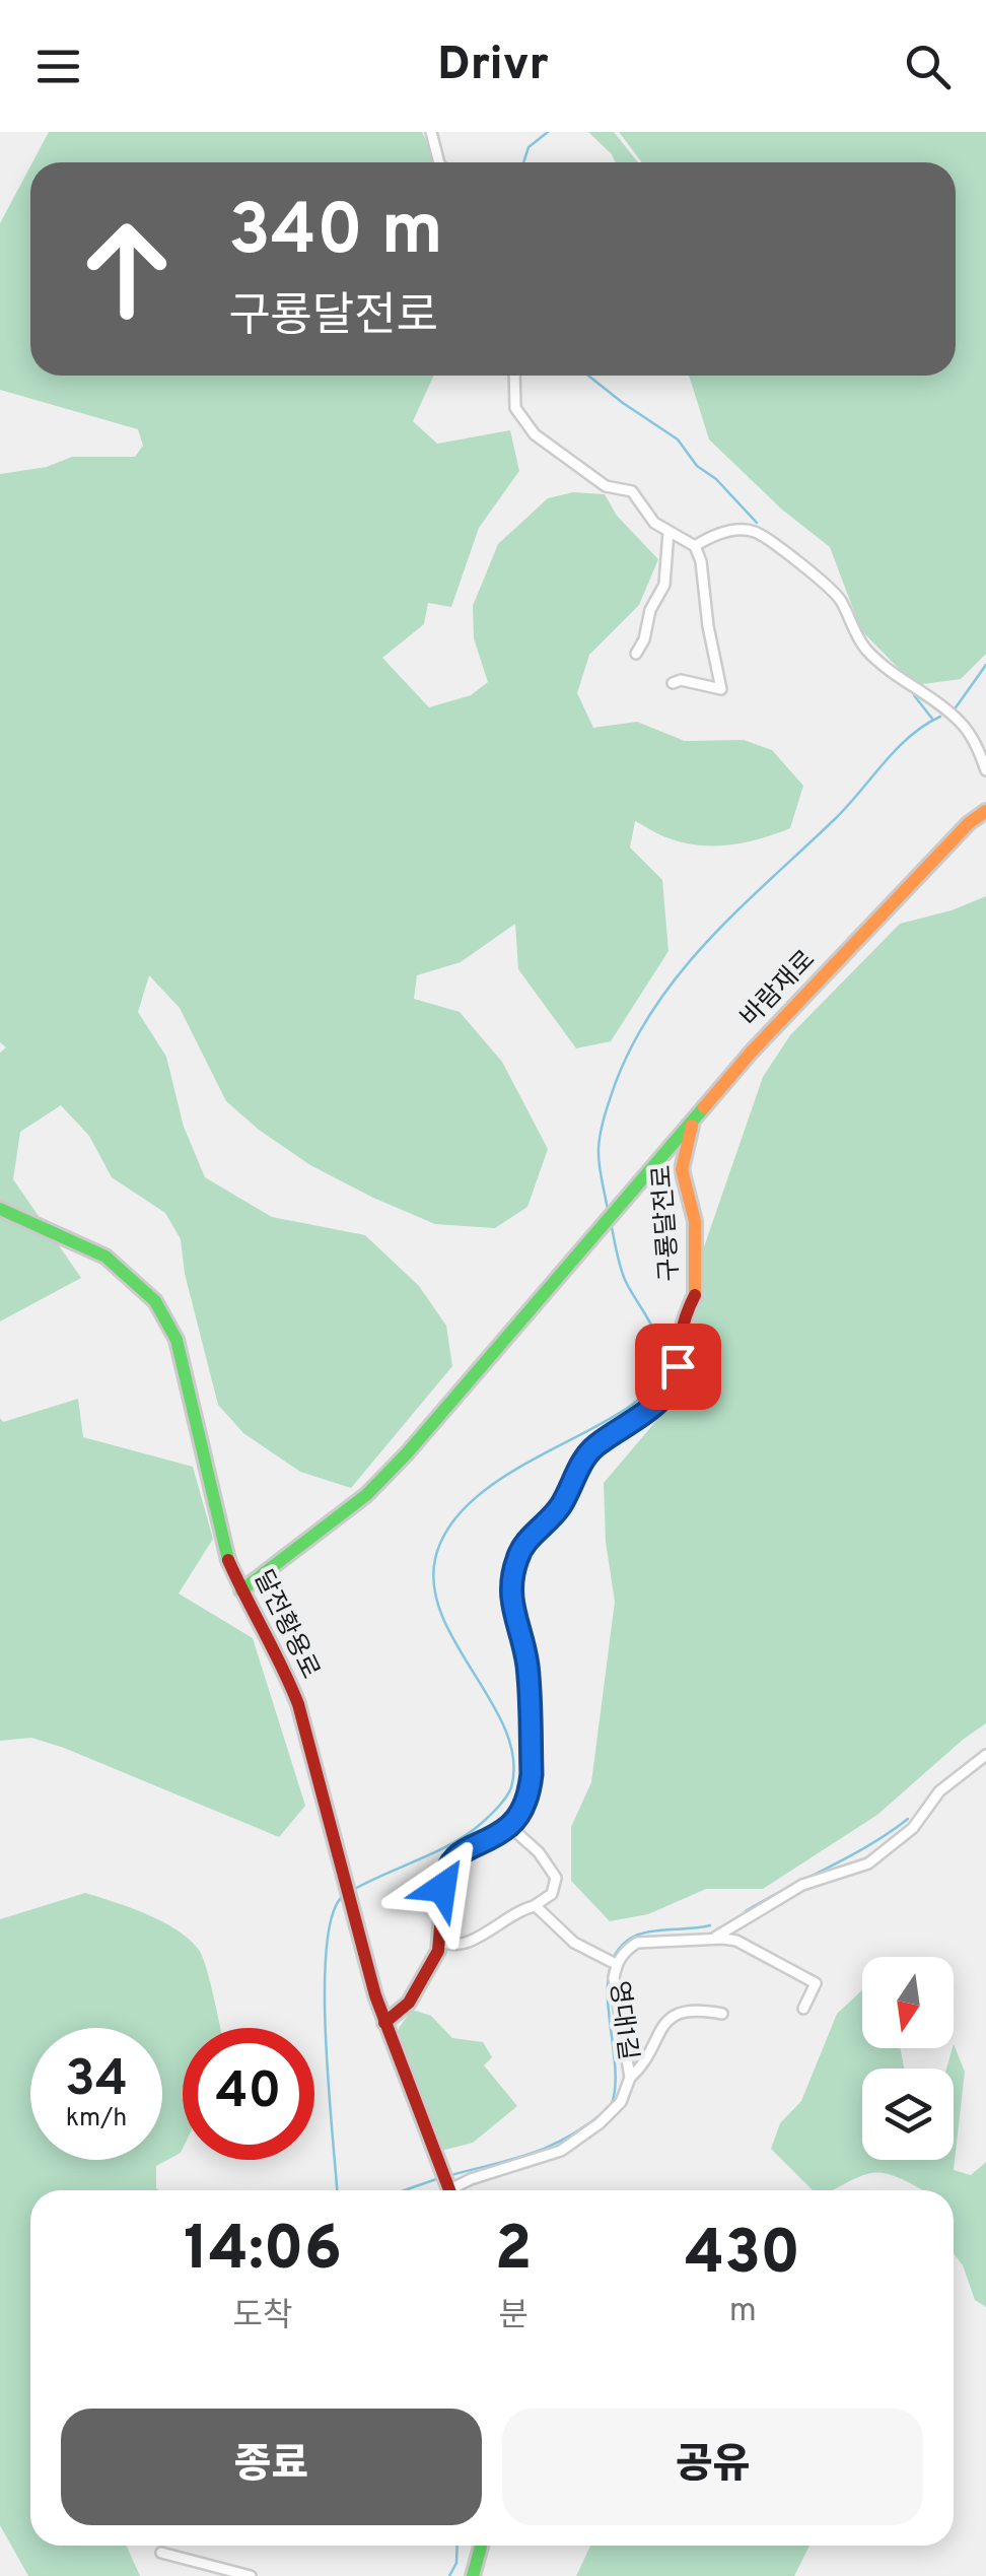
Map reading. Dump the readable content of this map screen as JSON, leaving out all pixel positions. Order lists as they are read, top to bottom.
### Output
{
  "streets": {
    "street": [
      "바람재로",
      "구룡달전로",
      "달전황용로",
      "영대1길"
    ]
  },
  "crossings": [
    ["바람재로", "구룡달전로"],
    ["바람재로", "달전황용로"],
    ["달전황용로", "영대1길"]
  ],
  "north": "bottom",
  "page": {
    "header": "Drivr",
    "turn": ["340 m", "구룡달전로"],
    "speed": "34 km/h",
    "limit": "40",
    "eta": [
      "14:06",
      "도착",
      "2",
      "분",
      "430",
      "m"
    ],
    "buttons": ["종료", "공유"]
  }
}
